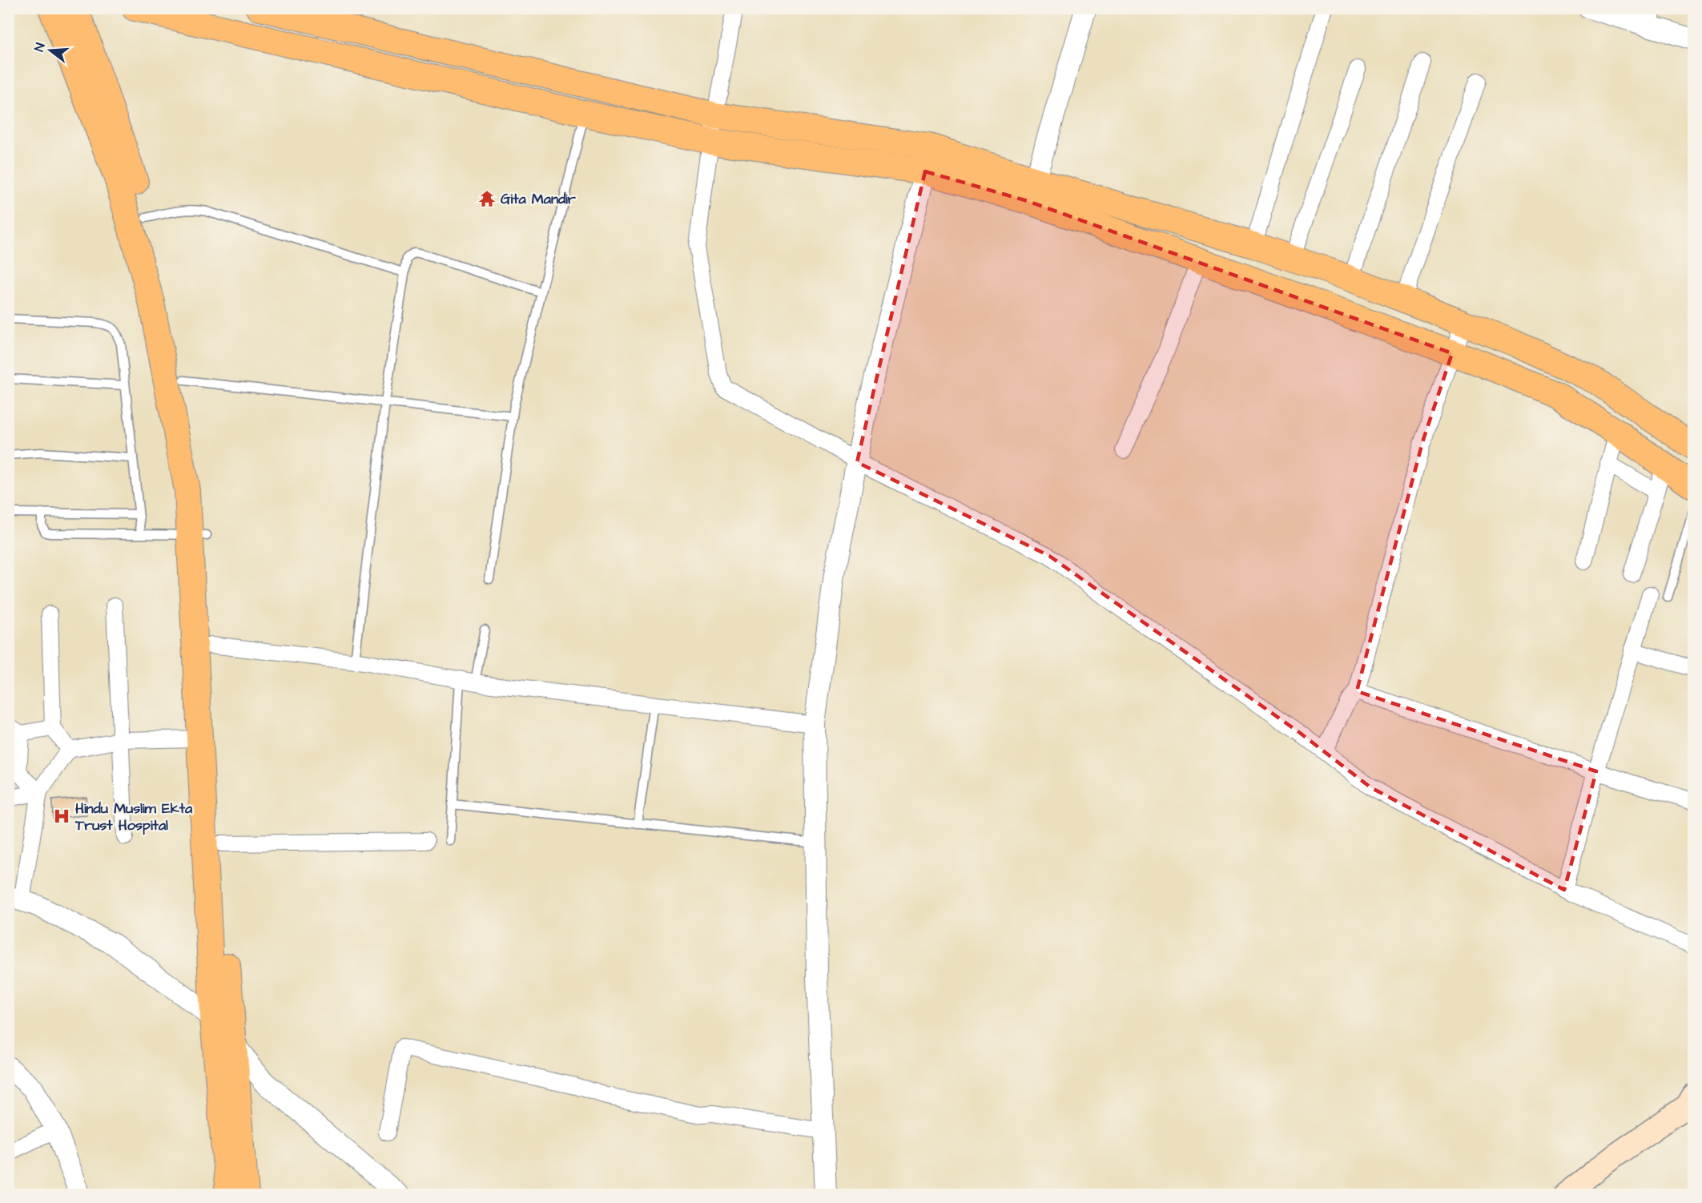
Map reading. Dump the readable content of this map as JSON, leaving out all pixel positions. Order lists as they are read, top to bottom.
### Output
{
  "places": {
    "temple": ["Gita Mandir"],
    "hospital": ["Hindu Muslim Ekta Trust Hospital"]
  },
  "north": "left"
}
